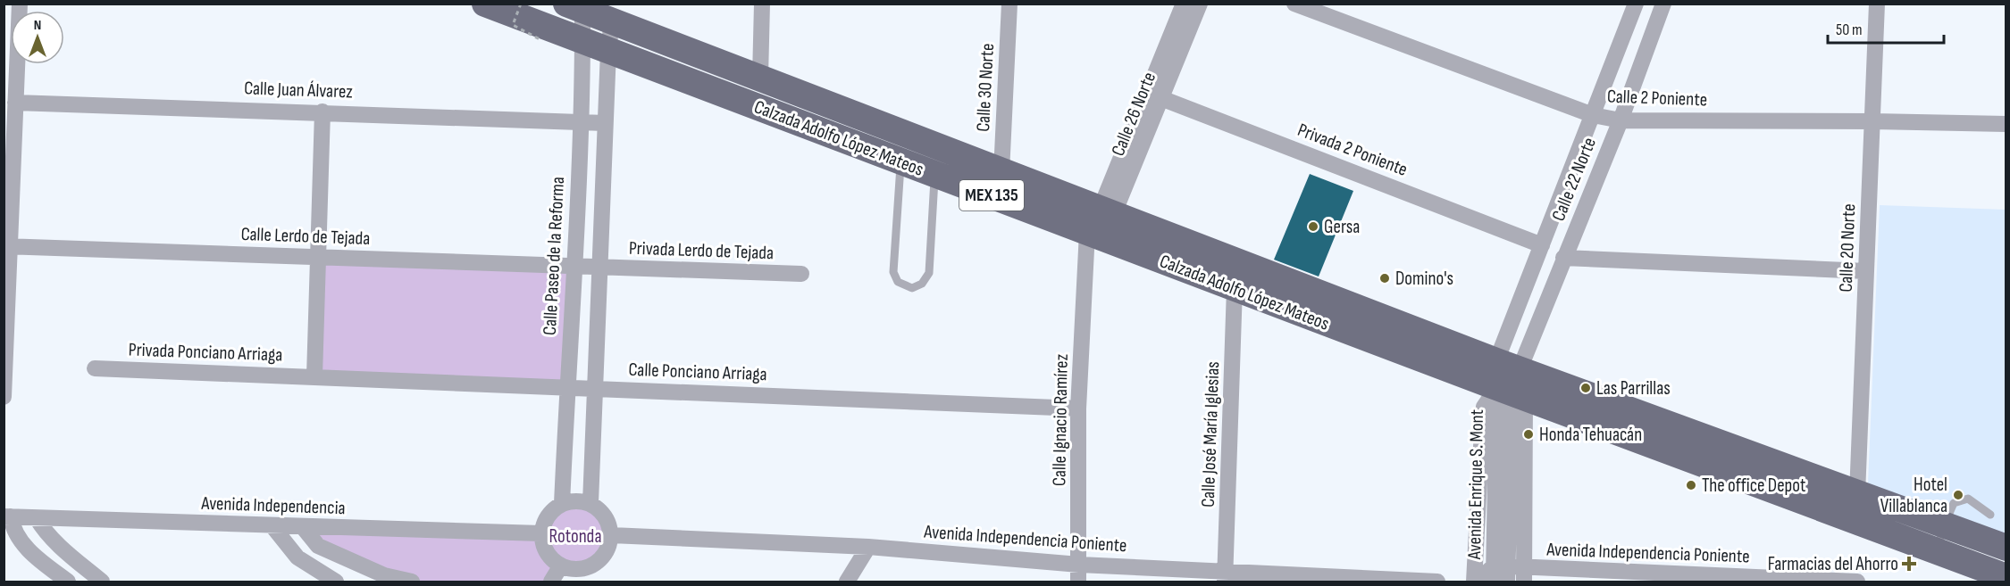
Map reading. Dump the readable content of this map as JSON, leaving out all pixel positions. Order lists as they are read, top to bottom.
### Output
{
  "streets": {
    "main road": ["Calzada Adolfo López Mateos", "MEX 135"],
    "street": [
      "Calle 30 Norte",
      "Calle Juan Álvarez",
      "Calle 2 Poniente",
      "Calle 26 Norte",
      "Privada 2 Poniente",
      "Calle 22 Norte",
      "Calle Lerdo de Tejada",
      "Calle 20 Norte",
      "Privada Lerdo de Tejada",
      "Calle Paseo de la Reforma",
      "Privada Ponciano Arriaga",
      "Calle Ponciano Arriaga",
      "Calle Ignacio Ramírez",
      "Calle José María Iglesias",
      "Avenida Enrique S. Mont",
      "Avenida Independencia",
      "Avenida Independencia Poniente"
    ]
  },
  "crossings": [
    ["Calle 30 Norte", "Calzada Adolfo López Mateos"],
    ["Calle Juan Álvarez", "Calle Paseo de la Reforma"],
    ["Calle 2 Poniente", "Calle 22 Norte"],
    ["Calle 2 Poniente", "Calle 20 Norte"],
    ["Calle 26 Norte", "Calzada Adolfo López Mateos"],
    ["Calle 26 Norte", "Privada 2 Poniente"],
    ["Calle 26 Norte", "Calle Ignacio Ramírez"],
    ["Calzada Adolfo López Mateos", "Calle 22 Norte"],
    ["Calzada Adolfo López Mateos", "Calle 20 Norte"],
    ["Calzada Adolfo López Mateos", "Calle Paseo de la Reforma"],
    ["Calzada Adolfo López Mateos", "Calle Ignacio Ramírez"],
    ["Calzada Adolfo López Mateos", "Calle José María Iglesias"],
    ["Calzada Adolfo López Mateos", "Avenida Enrique S. Mont"],
    ["Privada 2 Poniente", "Calle 22 Norte"],
    ["Calle 22 Norte", "Avenida Enrique S. Mont"],
    ["Calle Lerdo de Tejada", "Privada Lerdo de Tejada"],
    ["Calle Lerdo de Tejada", "Calle Paseo de la Reforma"],
    ["Calle Paseo de la Reforma", "Calle Ponciano Arriaga"],
    ["Calle Paseo de la Reforma", "Avenida Independencia"],
    ["Calle Paseo de la Reforma", "Avenida Independencia Poniente"],
    ["Privada Ponciano Arriaga", "Calle Ponciano Arriaga"],
    ["Calle Ponciano Arriaga", "Calle Ignacio Ramírez"],
    ["Calle Ignacio Ramírez", "Avenida Independencia Poniente"],
    ["Calle José María Iglesias", "Avenida Independencia Poniente"],
    ["Avenida Enrique S. Mont", "Avenida Independencia Poniente"],
    ["Avenida Independencia", "Avenida Independencia Poniente"]
  ],
  "parks": ["Rotonda"],
  "places": {
    "other": [
      "Gersa",
      "Domino's",
      "Las Parrillas",
      "Honda Tehuacán",
      "The office Depot",
      "Hotel Villablanca"
    ],
    "health": ["Farmacias del Ahorro"]
  },
  "scale_bar": "50 m",
  "north": "top"
}
